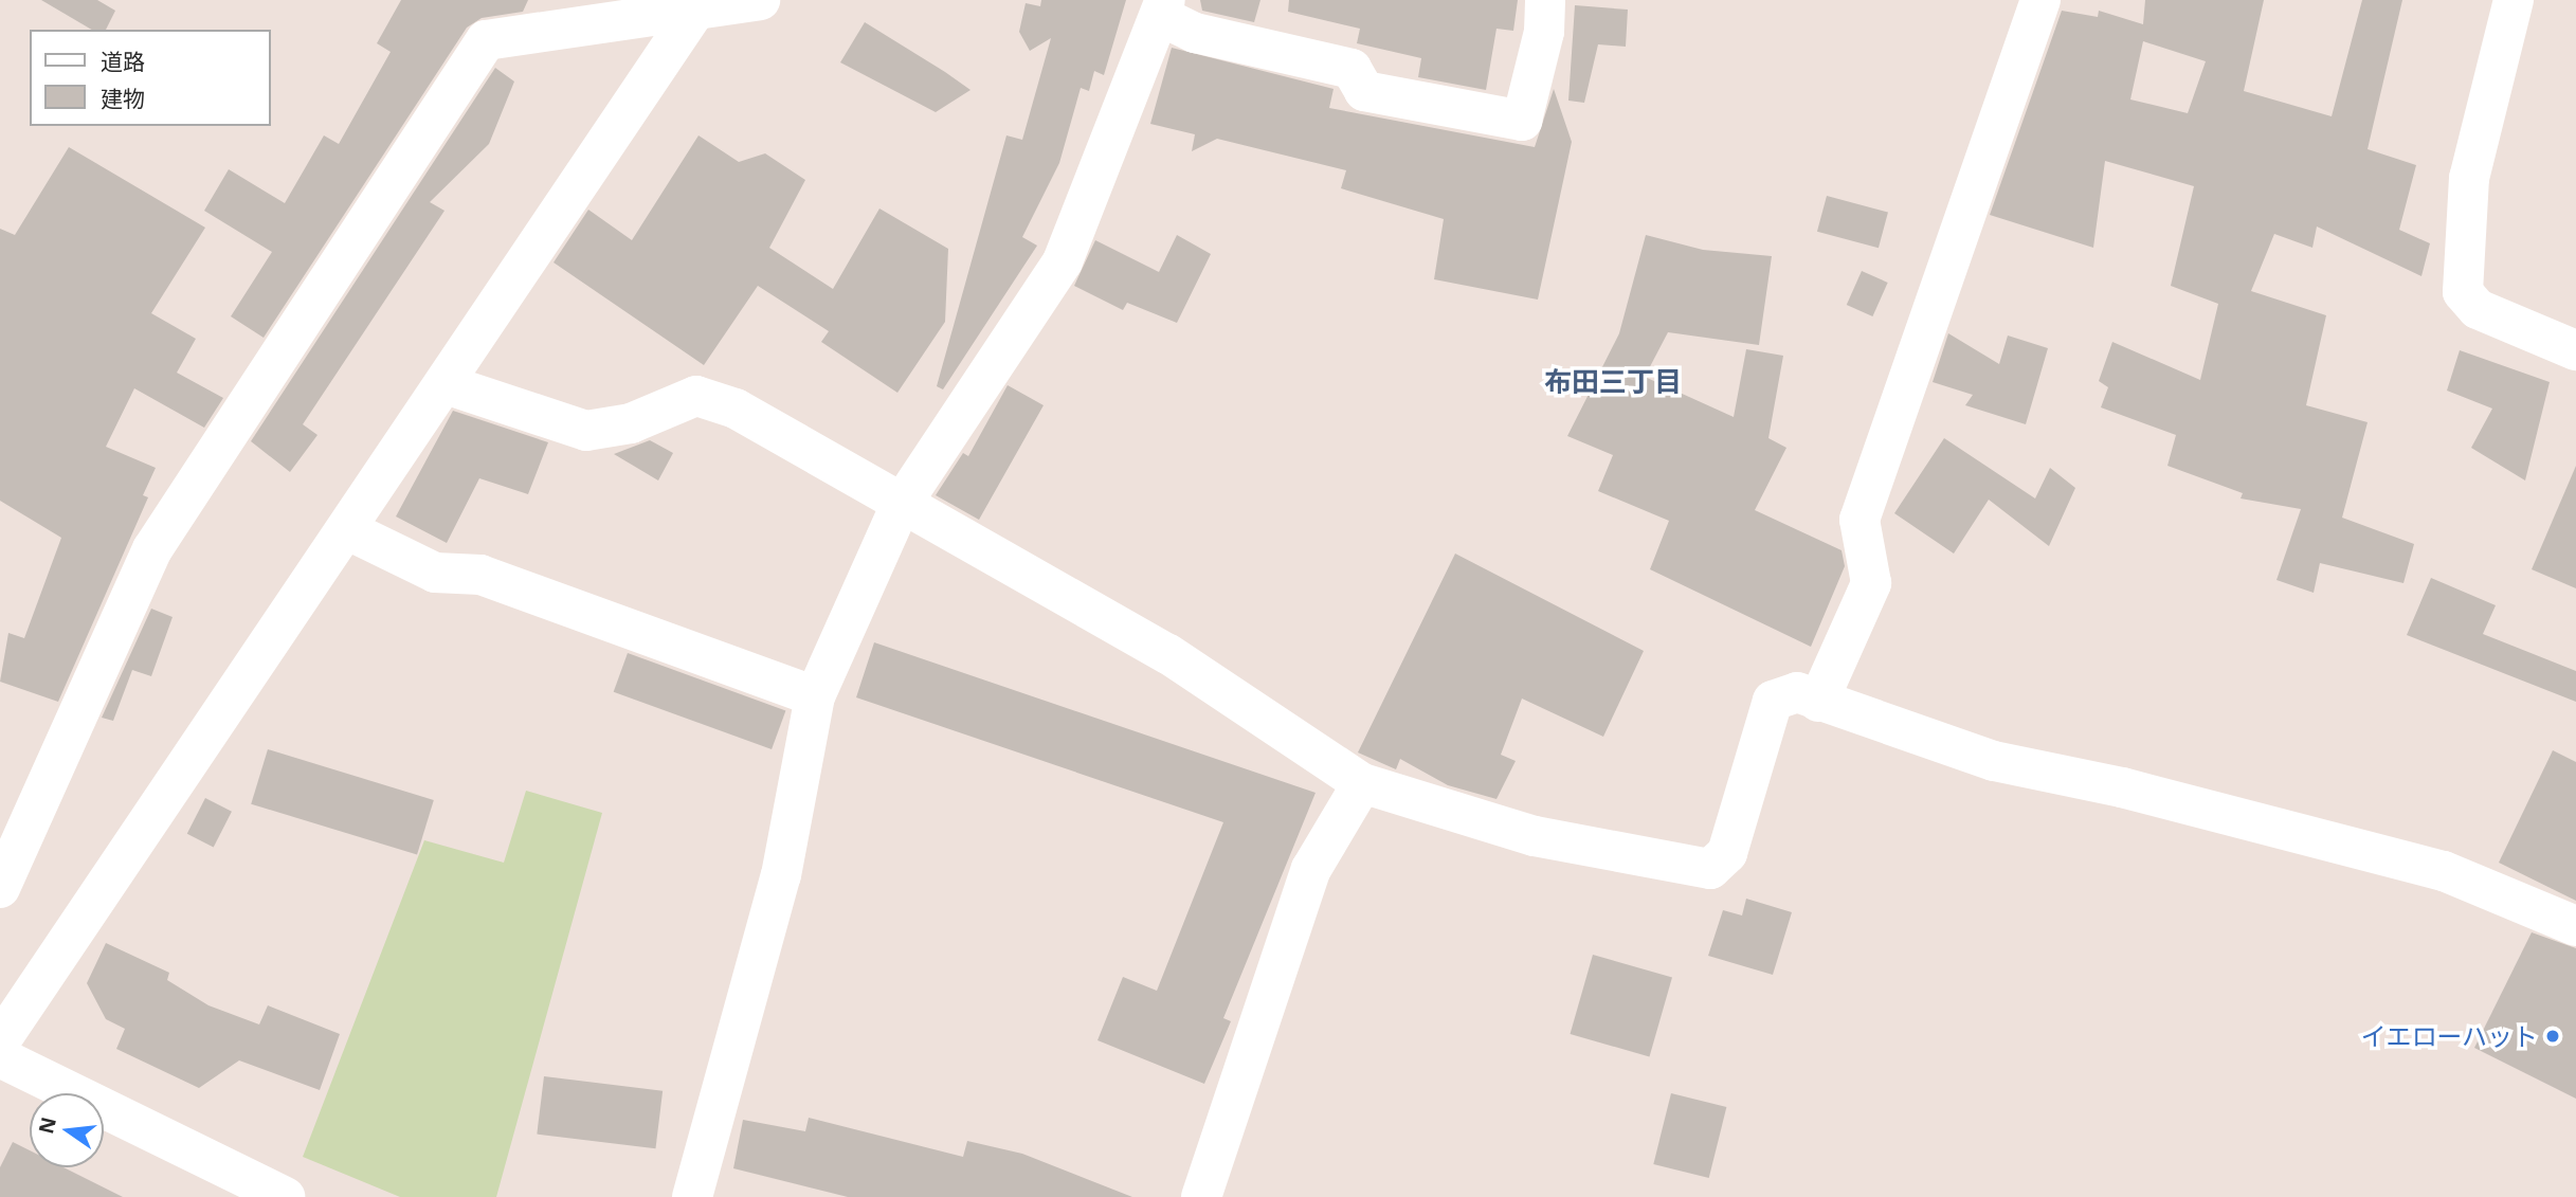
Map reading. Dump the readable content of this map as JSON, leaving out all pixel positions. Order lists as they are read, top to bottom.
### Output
{
  "districts": ["布田三丁目"],
  "places": ["イエローハット"],
  "legend": ["道路", "建物"],
  "north": "left"
}
